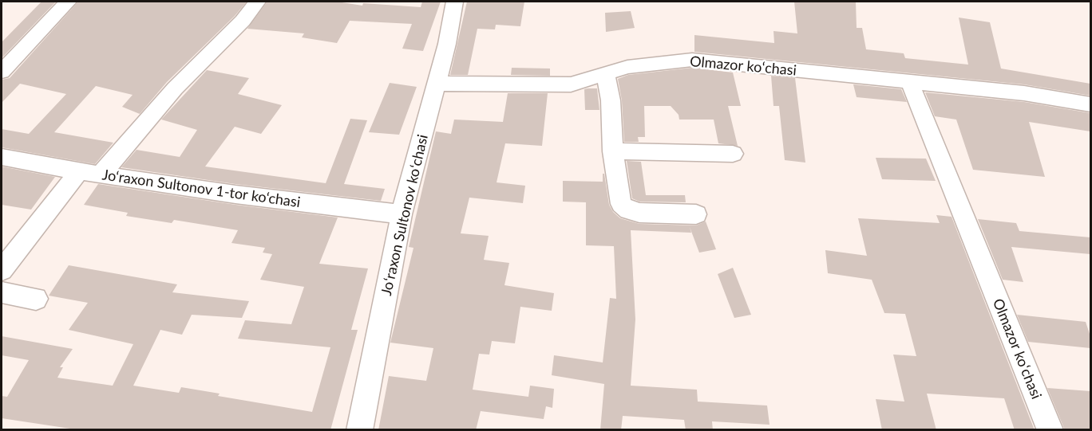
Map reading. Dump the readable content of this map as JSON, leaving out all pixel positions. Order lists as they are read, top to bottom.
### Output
{
  "streets": {
    "street": ["Olmazor koʻchasi", "Jo‘raxon Sultonov 1-tor ko‘chasi", "Joʻraxon Sultonov koʻchasi"]
  },
  "crossings": [
    ["Olmazor koʻchasi", "Joʻraxon Sultonov koʻchasi"],
    ["Jo‘raxon Sultonov 1-tor ko‘chasi", "Joʻraxon Sultonov koʻchasi"]
  ]
}
